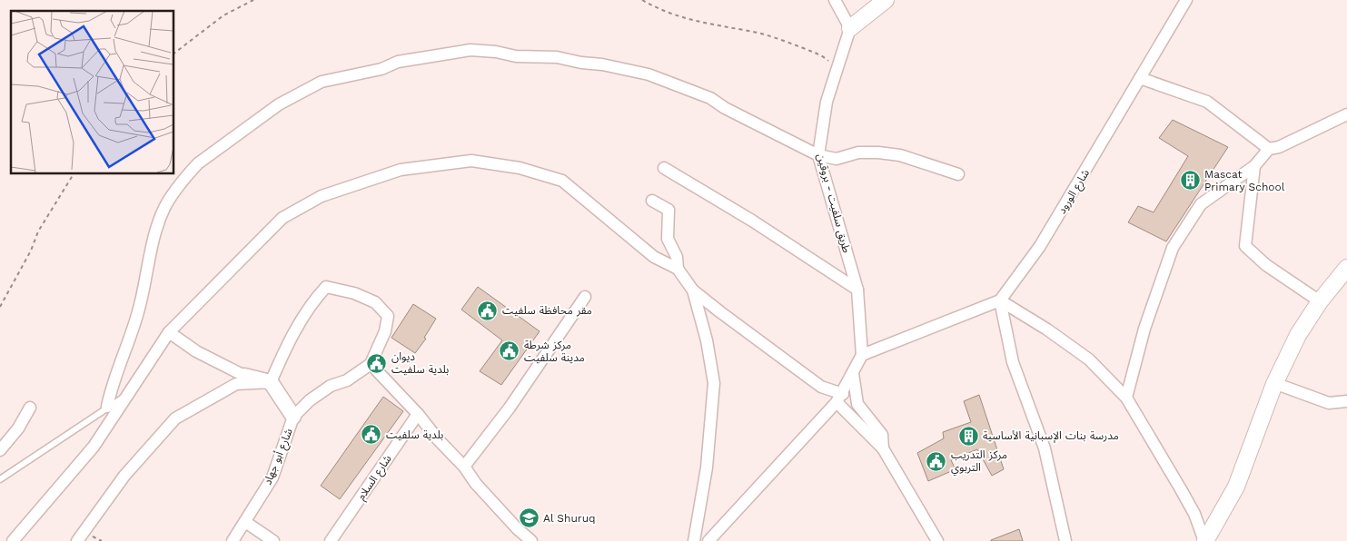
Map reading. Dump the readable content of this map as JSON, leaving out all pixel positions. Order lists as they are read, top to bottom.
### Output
{
  "streets": {
    "street": [
      "شارع الورود",
      "طريق سلفيت - بروقين",
      "شارع أبو جهاد",
      "شارع السلام"
    ]
  },
  "places": {
    "building": ["Mascat Primary School", "مدرسة بنات الإسبانية الأساسية"],
    "public building": [
      "مقر محافظة سلفيت",
      "مركز شرطة مدينة سلفيت",
      "ديوان بلدية سلفيت",
      "بلدية سلفيت",
      "مركز التدريب التربوي"
    ],
    "school or university": ["Al Shuruq"]
  }
}
